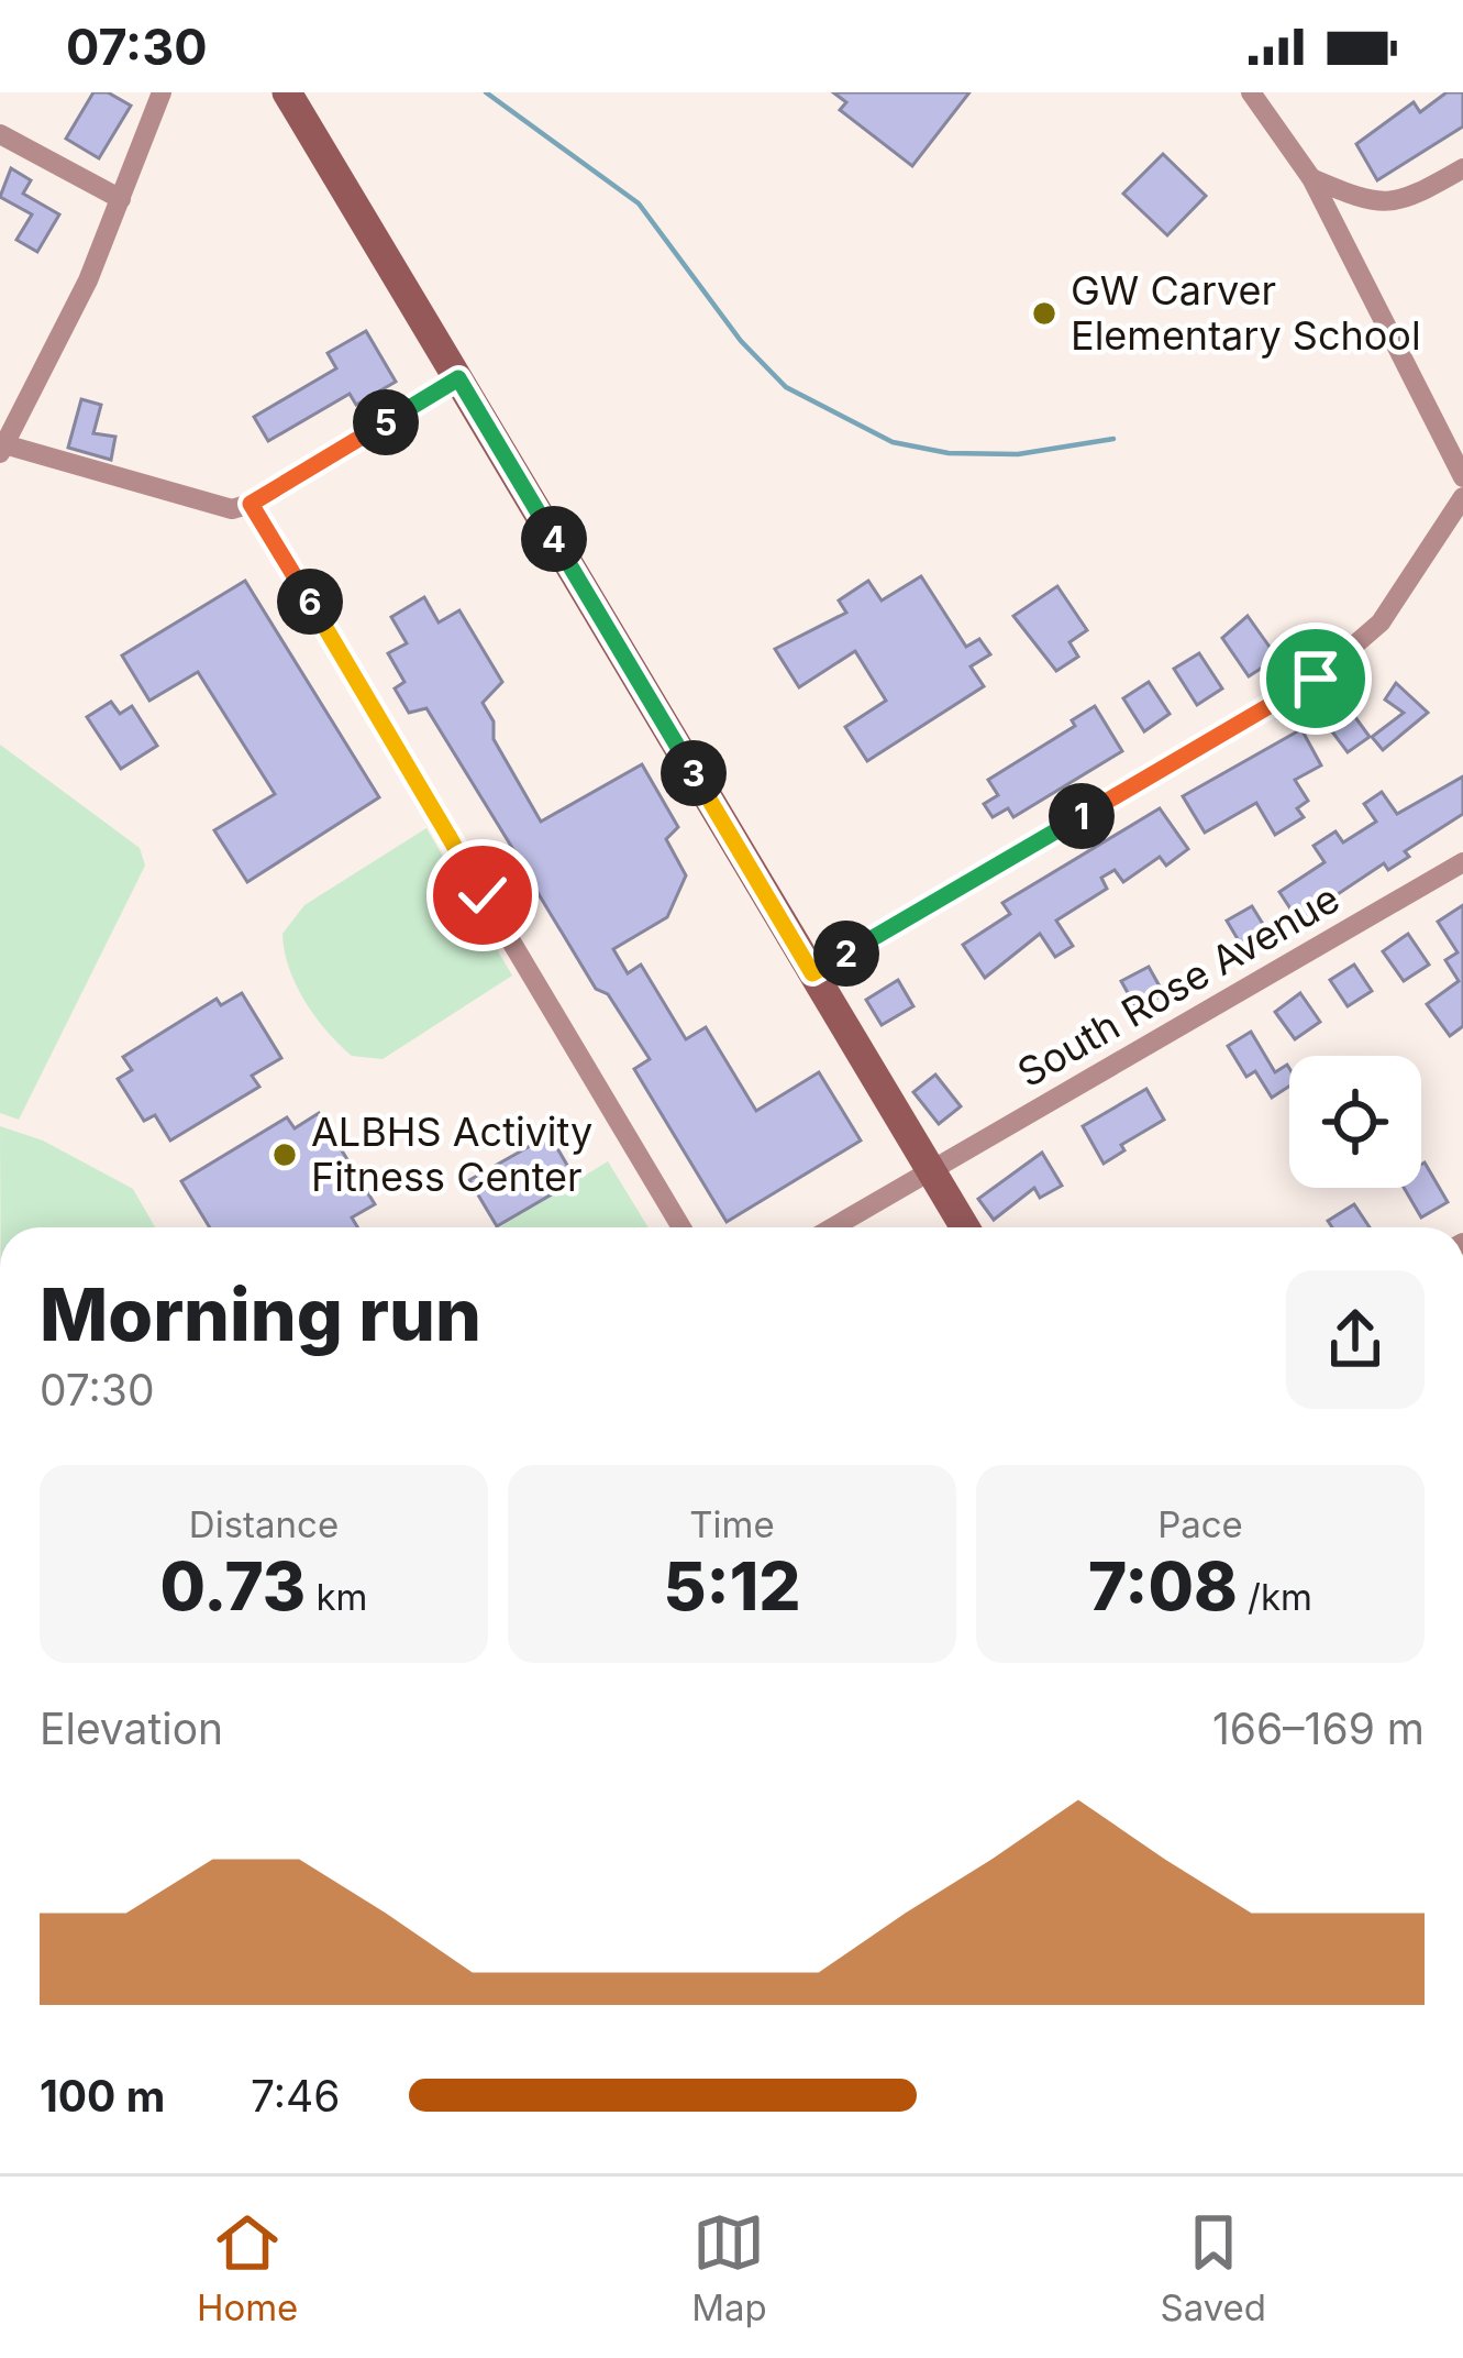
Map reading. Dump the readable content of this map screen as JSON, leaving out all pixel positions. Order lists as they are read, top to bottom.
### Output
{
  "streets": {
    "street": ["South Rose Avenue"]
  },
  "places": ["GW Carver Elementary School", "ALBHS Activity Fitness Center"],
  "page": {
    "status": "07:30",
    "pins": [
      "5",
      "4",
      "6",
      "3",
      "1",
      "2"
    ],
    "heading": ["Morning run", "07:30"],
    "stats": [
      ["Distance", "0.73 km"],
      ["Time", "5:12"],
      ["Pace", "7:08 /km"]
    ],
    "chart": ["Elevation", "166–169 m"],
    "list": [
      {
        "name": "100 m",
        "note": "7:46"
      }
    ],
    "tabs": ["Home", "Map", "Saved"]
  }
}
